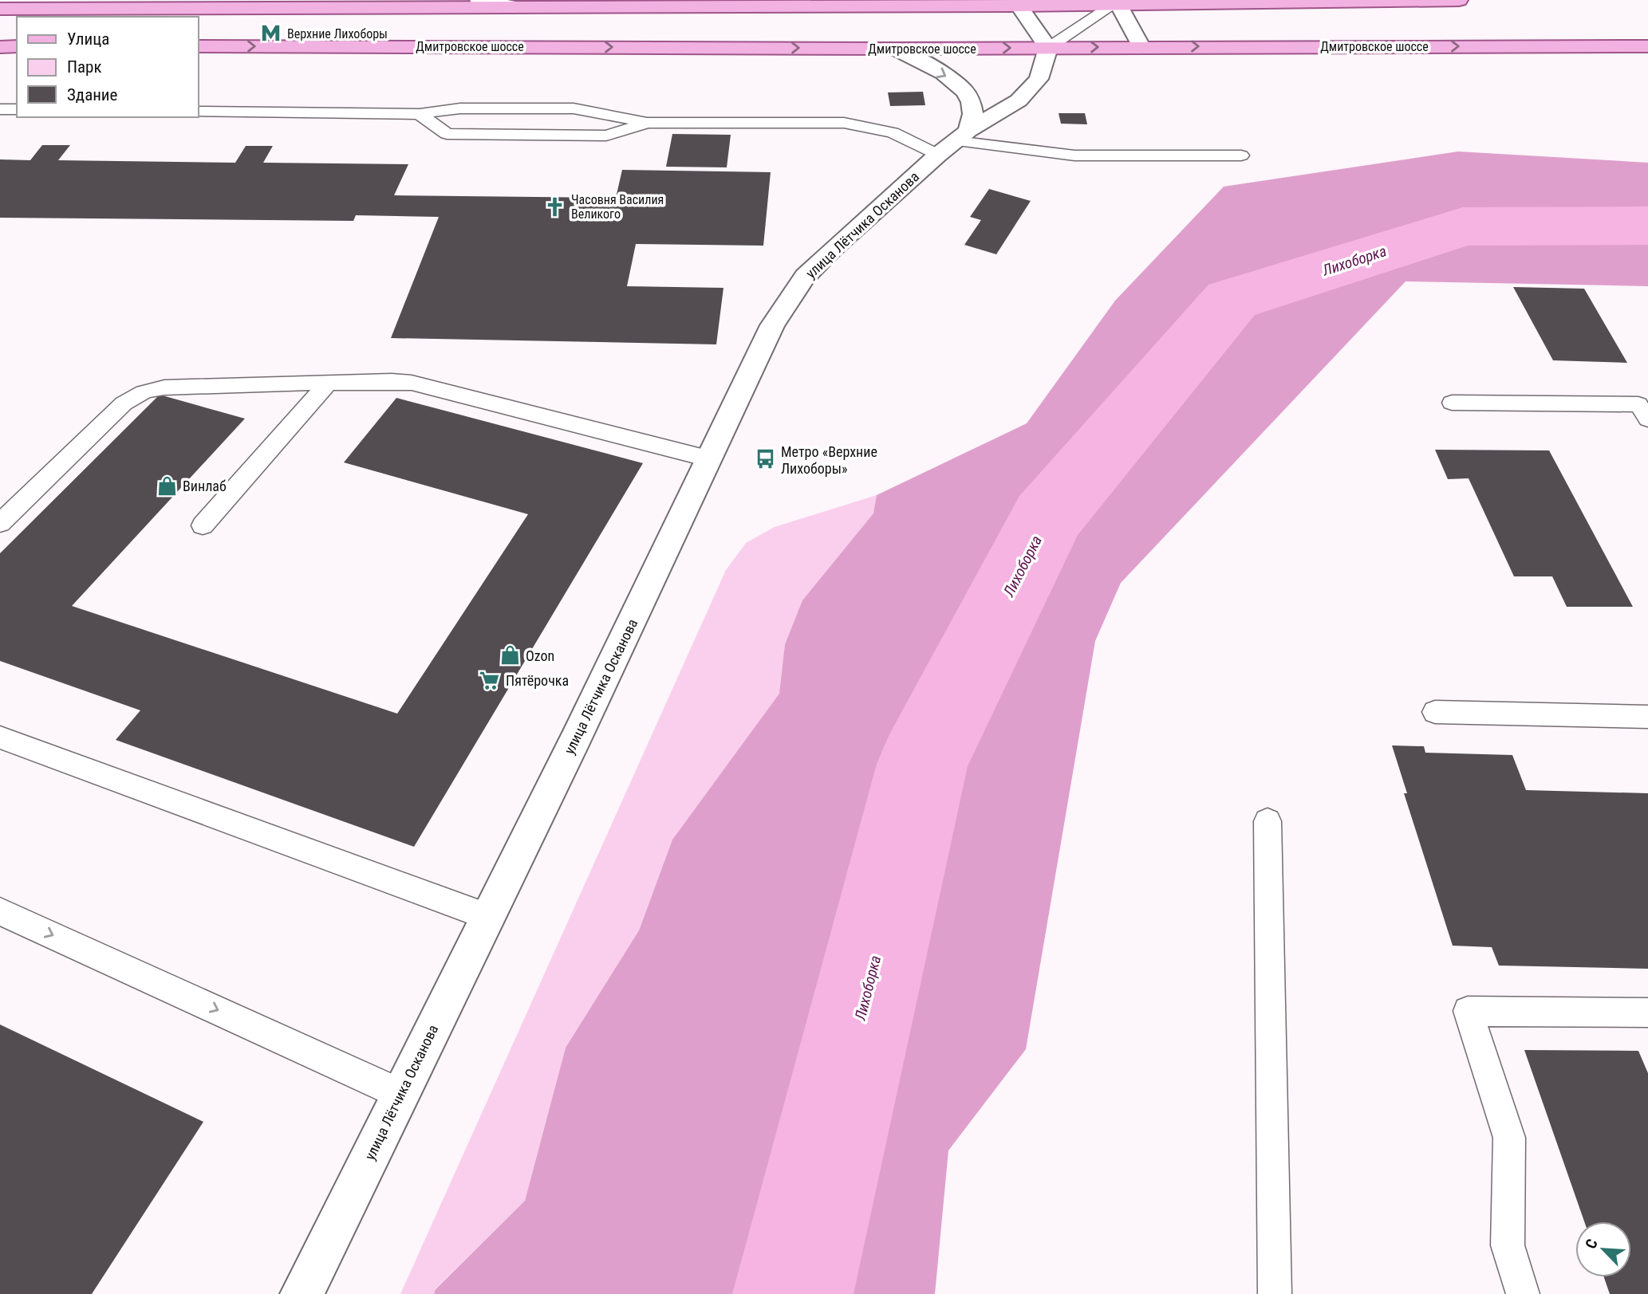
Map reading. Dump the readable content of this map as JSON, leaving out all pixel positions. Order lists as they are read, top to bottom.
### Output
{
  "streets": {
    "main road": ["Дмитровское шоссе"],
    "street": ["улица Лётчика Осканова"]
  },
  "crossings": [
    ["Дмитровское шоссе", "улица Лётчика Осканова"]
  ],
  "water": ["Лихоборка"],
  "places": {
    "metro station": ["Верхние Лихоборы"],
    "church": ["Часовня Василия Великого"],
    "bus stop": ["Метро «Верхние Лихоборы»"],
    "shop": ["Винлаб", "Ozon"],
    "supermarket": ["Пятёрочка"]
  },
  "legend": ["Улица", "Парк", "Здание"],
  "north": "top left"
}
